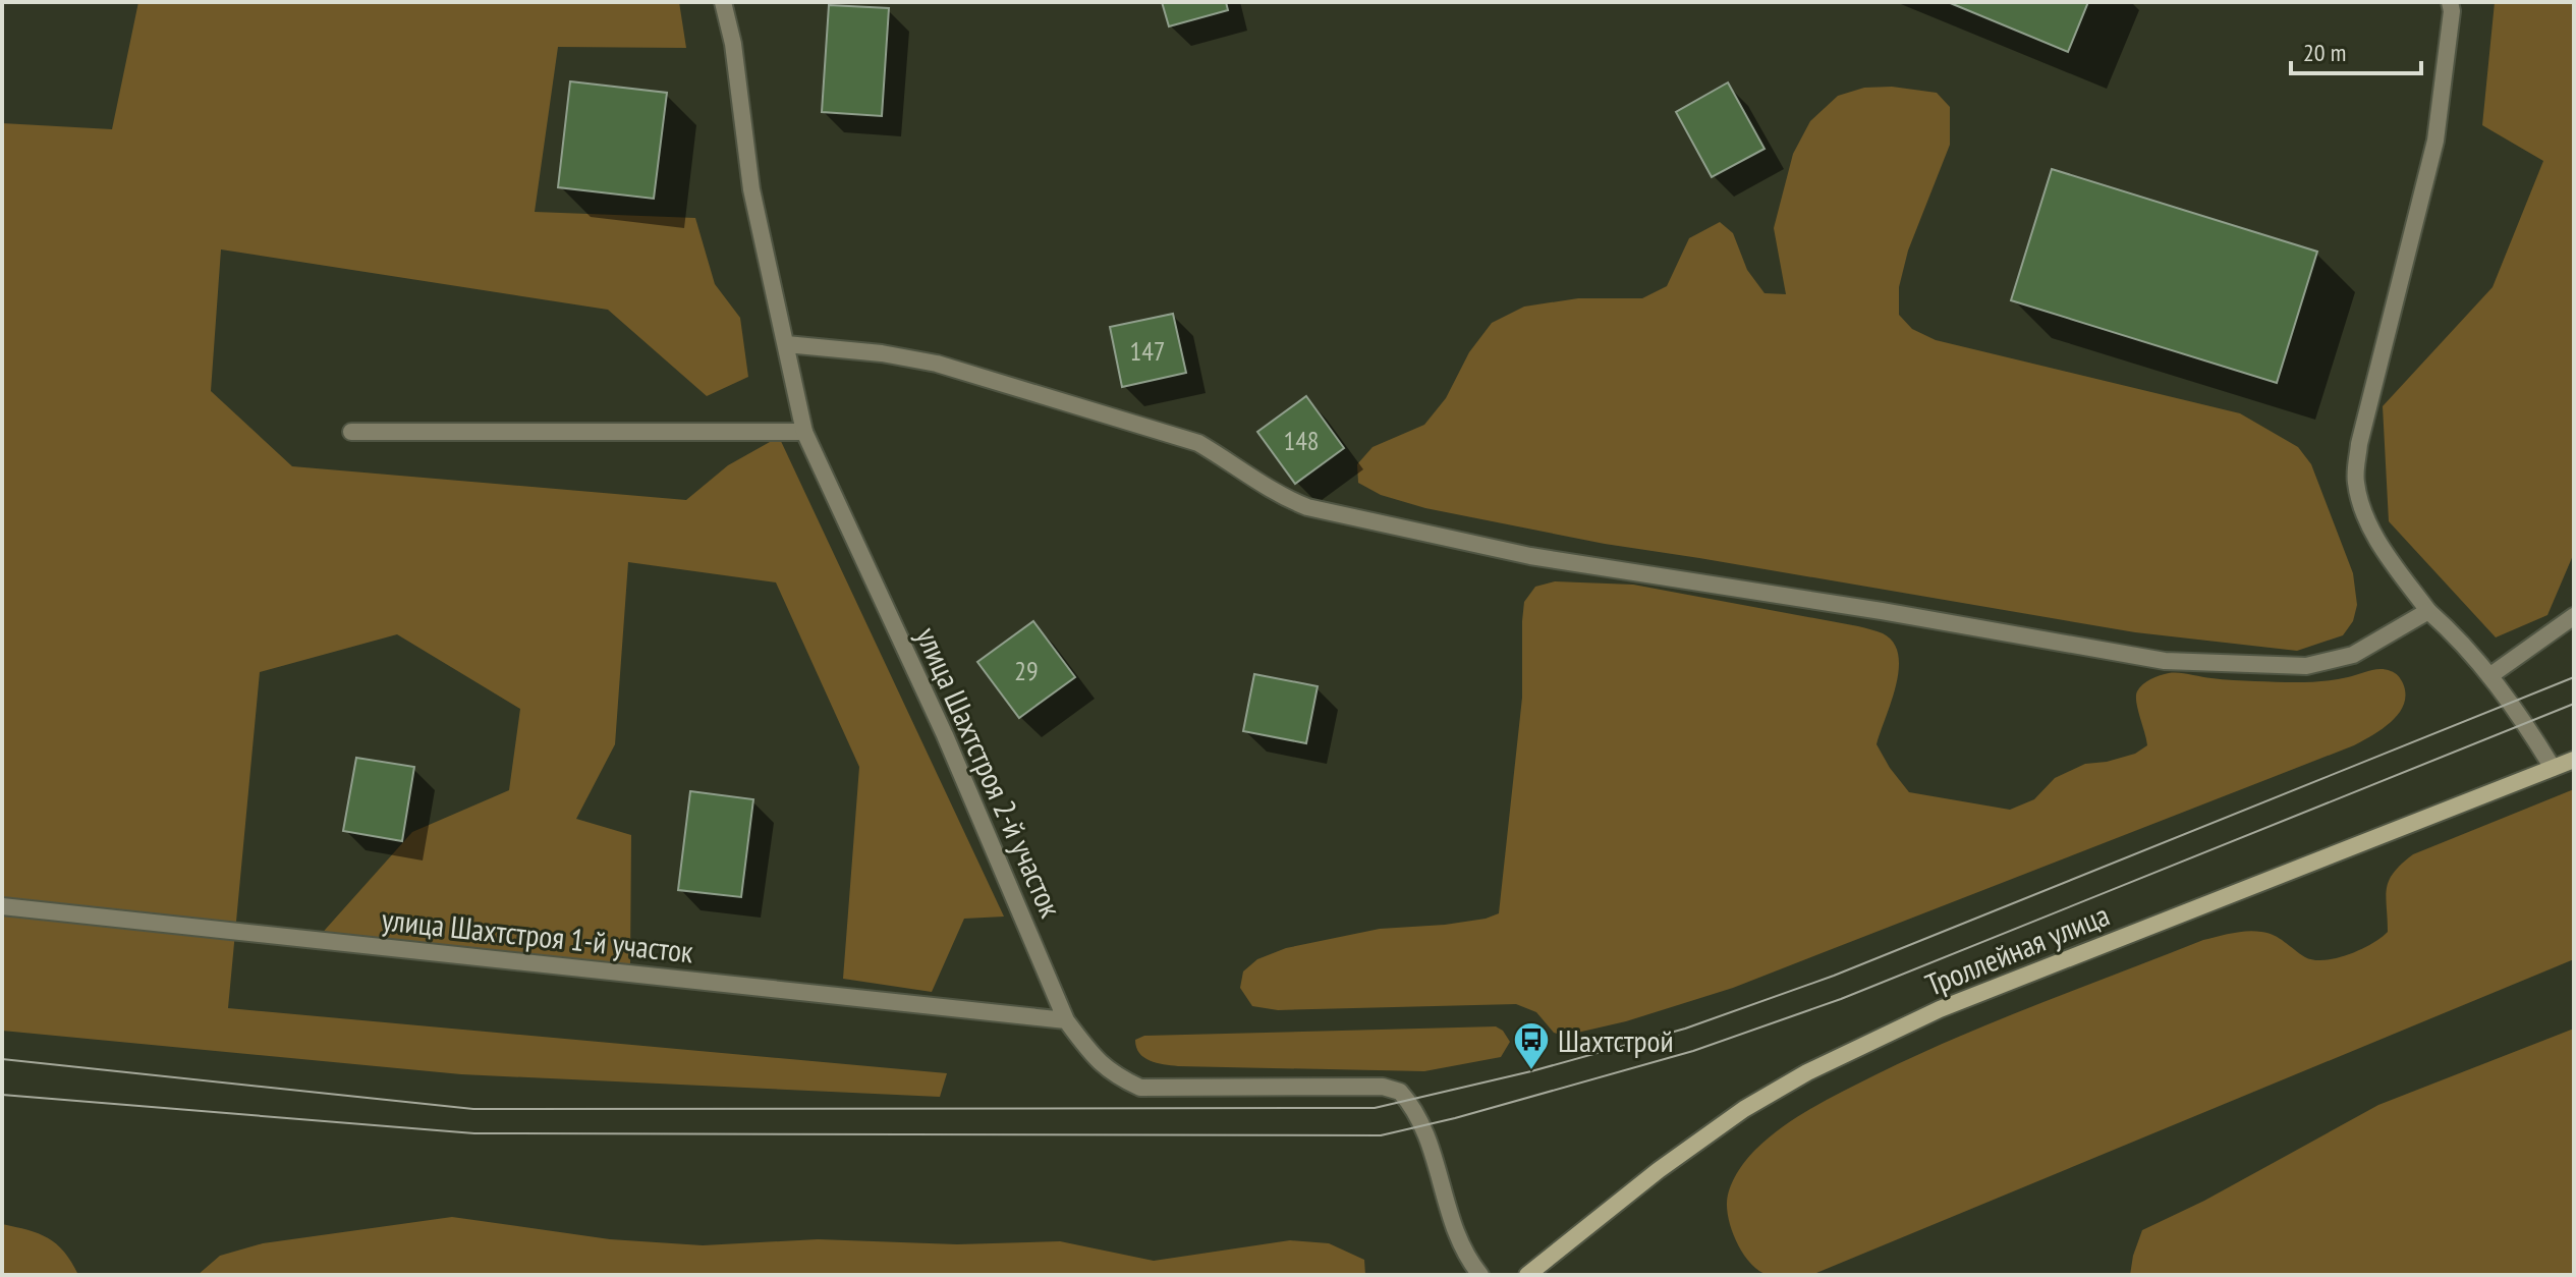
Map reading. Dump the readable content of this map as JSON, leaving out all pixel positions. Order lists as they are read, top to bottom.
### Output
{
  "streets": {
    "street": ["улица Шахтстроя 2-й участок", "улица Шахтстроя 1-й участок", "Троллейная улица"]
  },
  "crossings": [
    ["улица Шахтстроя 2-й участок", "улица Шахтстроя 1-й участок"]
  ],
  "places": {
    "bus stop": ["Шахтстрой"]
  },
  "house_numbers": ["147", "148", "29"],
  "scale_bar": "20 m"
}
